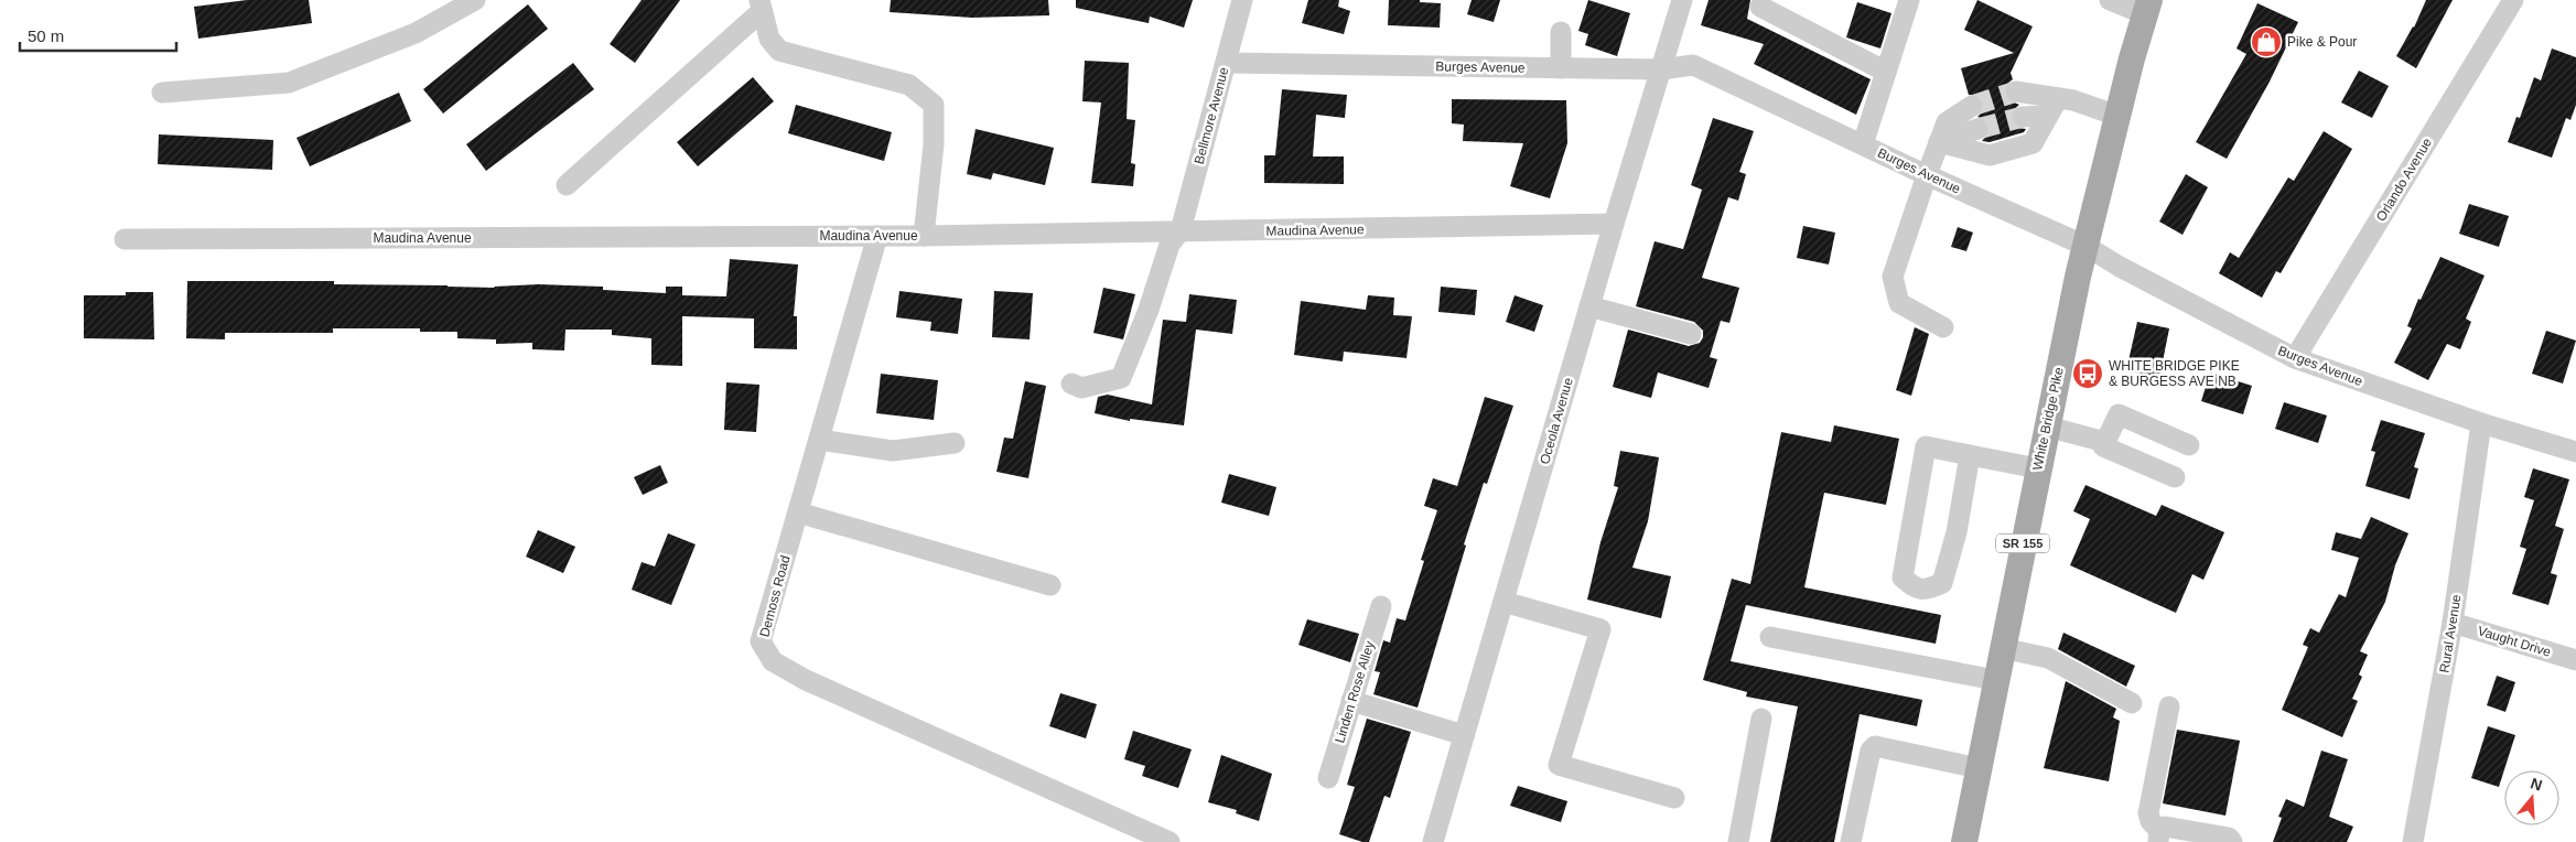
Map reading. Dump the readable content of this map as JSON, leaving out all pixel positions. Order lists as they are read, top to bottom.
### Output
{
  "streets": {
    "main road": ["White Bridge Pike", "SR 155"],
    "street": [
      "Burges Avenue",
      "Bellmore Avenue",
      "Orlando Avenue",
      "Maudina Avenue",
      "Oceola Avenue",
      "Demoss Road",
      "Rural Avenue",
      "Vaught Drive",
      "Linden Rose Alley"
    ]
  },
  "crossings": [
    ["Burges Avenue", "Bellmore Avenue"],
    ["Burges Avenue", "Orlando Avenue"],
    ["Burges Avenue", "White Bridge Pike"],
    ["Burges Avenue", "Oceola Avenue"],
    ["Burges Avenue", "Rural Avenue"],
    ["Bellmore Avenue", "Maudina Avenue"],
    ["Maudina Avenue", "Oceola Avenue"],
    ["Maudina Avenue", "Demoss Road"],
    ["Rural Avenue", "Vaught Drive"]
  ],
  "places": {
    "shop": ["Pike & Pour"],
    "bus stop": ["WHITE BRIDGE PIKE & BURGESS AVE NB"]
  },
  "scale_bar": "50 m",
  "north": "top"
}
